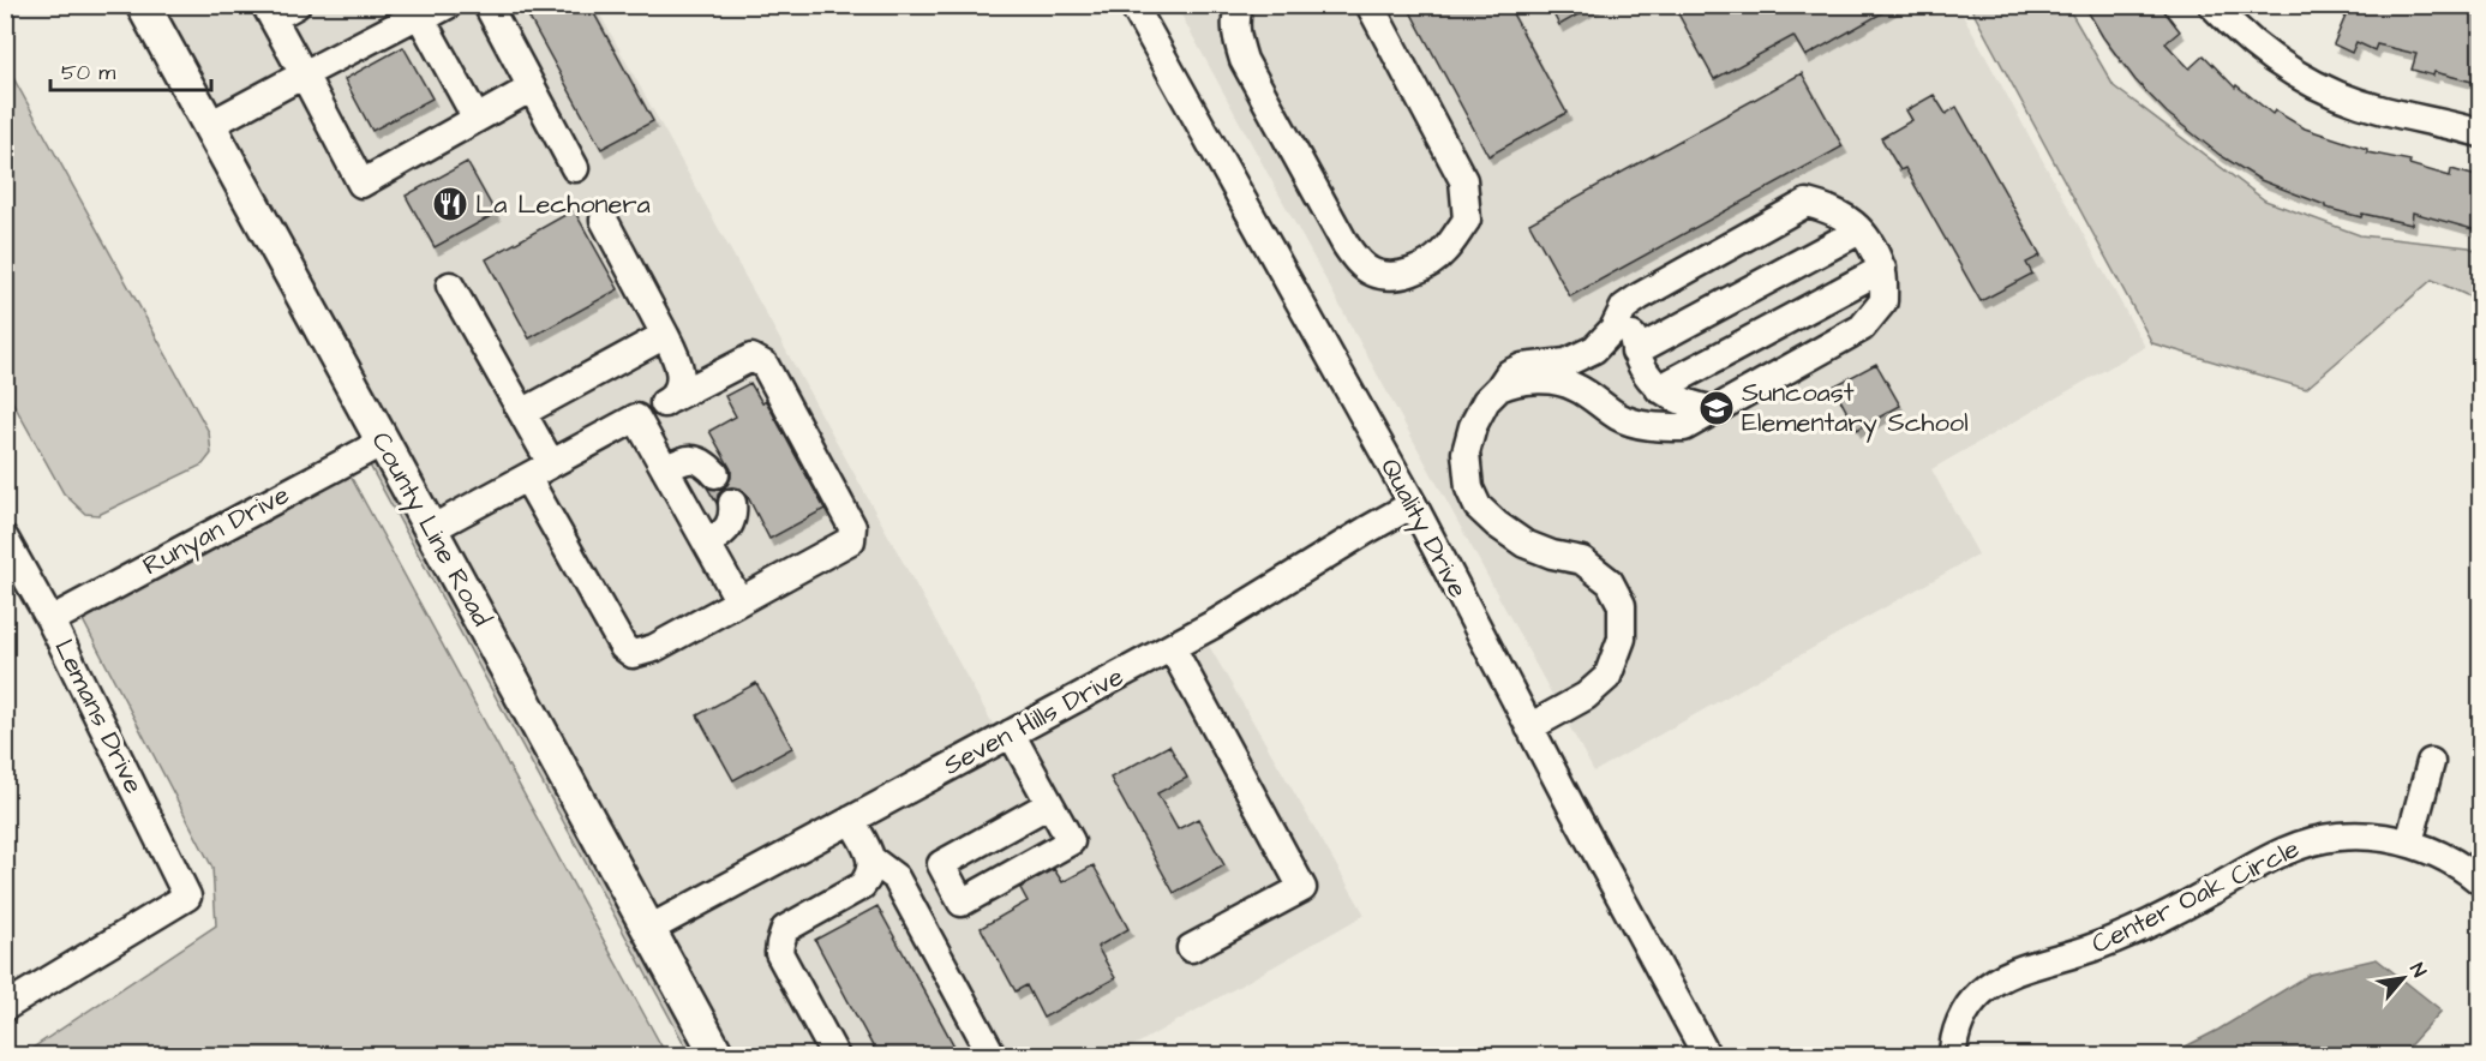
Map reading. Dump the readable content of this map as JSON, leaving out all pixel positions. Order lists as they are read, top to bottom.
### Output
{
  "streets": {
    "main road": ["County Line Road"],
    "street": [
      "Quality Drive",
      "Runyan Drive",
      "Lemans Drive",
      "Seven Hills Drive",
      "Center Oak Circle"
    ]
  },
  "crossings": [
    ["Quality Drive", "Seven Hills Drive"],
    ["County Line Road", "Runyan Drive"],
    ["County Line Road", "Seven Hills Drive"],
    ["Runyan Drive", "Lemans Drive"]
  ],
  "places": {
    "restaurant": ["La Lechonera"],
    "school or university": ["Suncoast Elementary School"]
  },
  "scale_bar": "50 m",
  "north": "top right"
}
